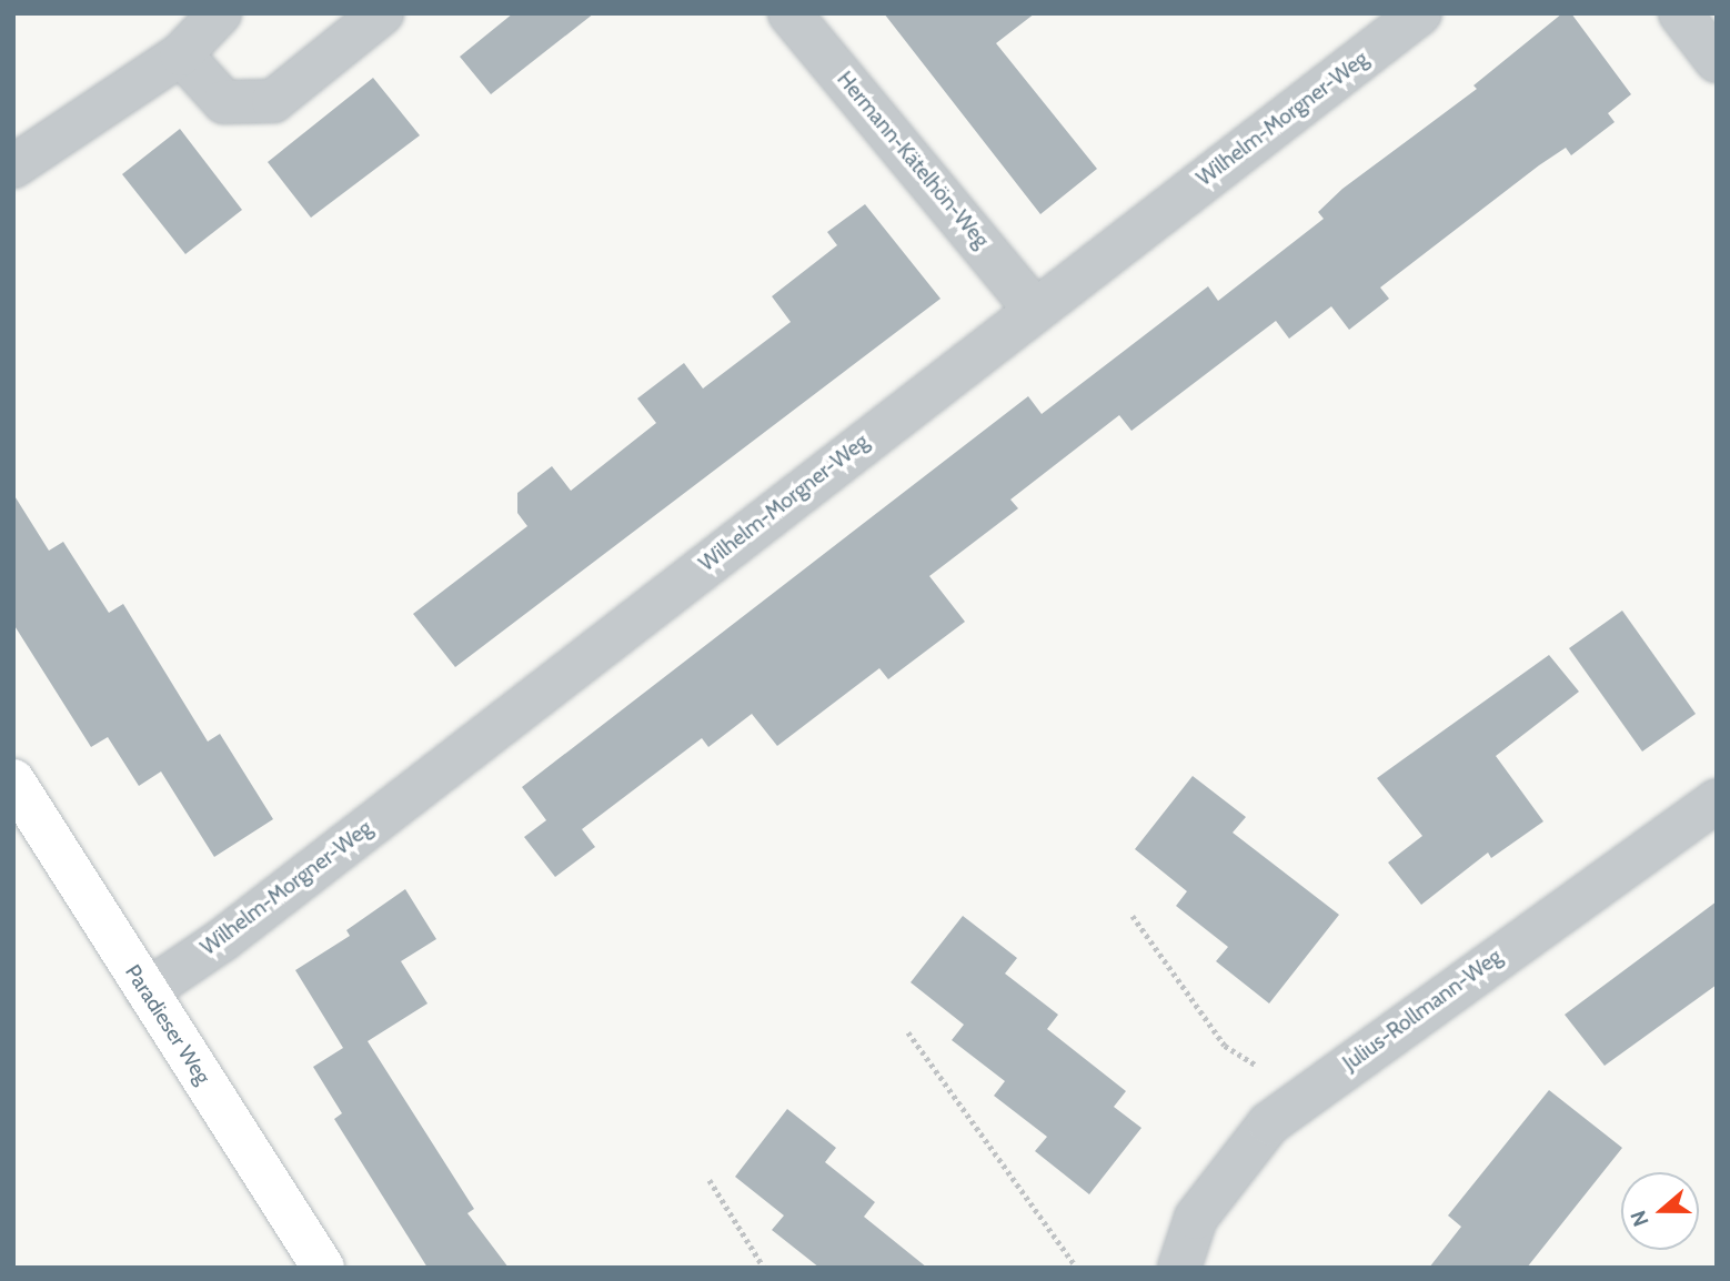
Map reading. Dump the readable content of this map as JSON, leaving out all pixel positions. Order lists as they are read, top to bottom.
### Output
{
  "streets": {
    "street": [
      "Wilhelm-Morgner-Weg",
      "Hermann-Kätelhön-Weg",
      "Julius-Rollmann-Weg",
      "Paradieser Weg"
    ]
  },
  "crossings": [
    ["Wilhelm-Morgner-Weg", "Hermann-Kätelhön-Weg"],
    ["Wilhelm-Morgner-Weg", "Paradieser Weg"]
  ],
  "north": "left"
}
